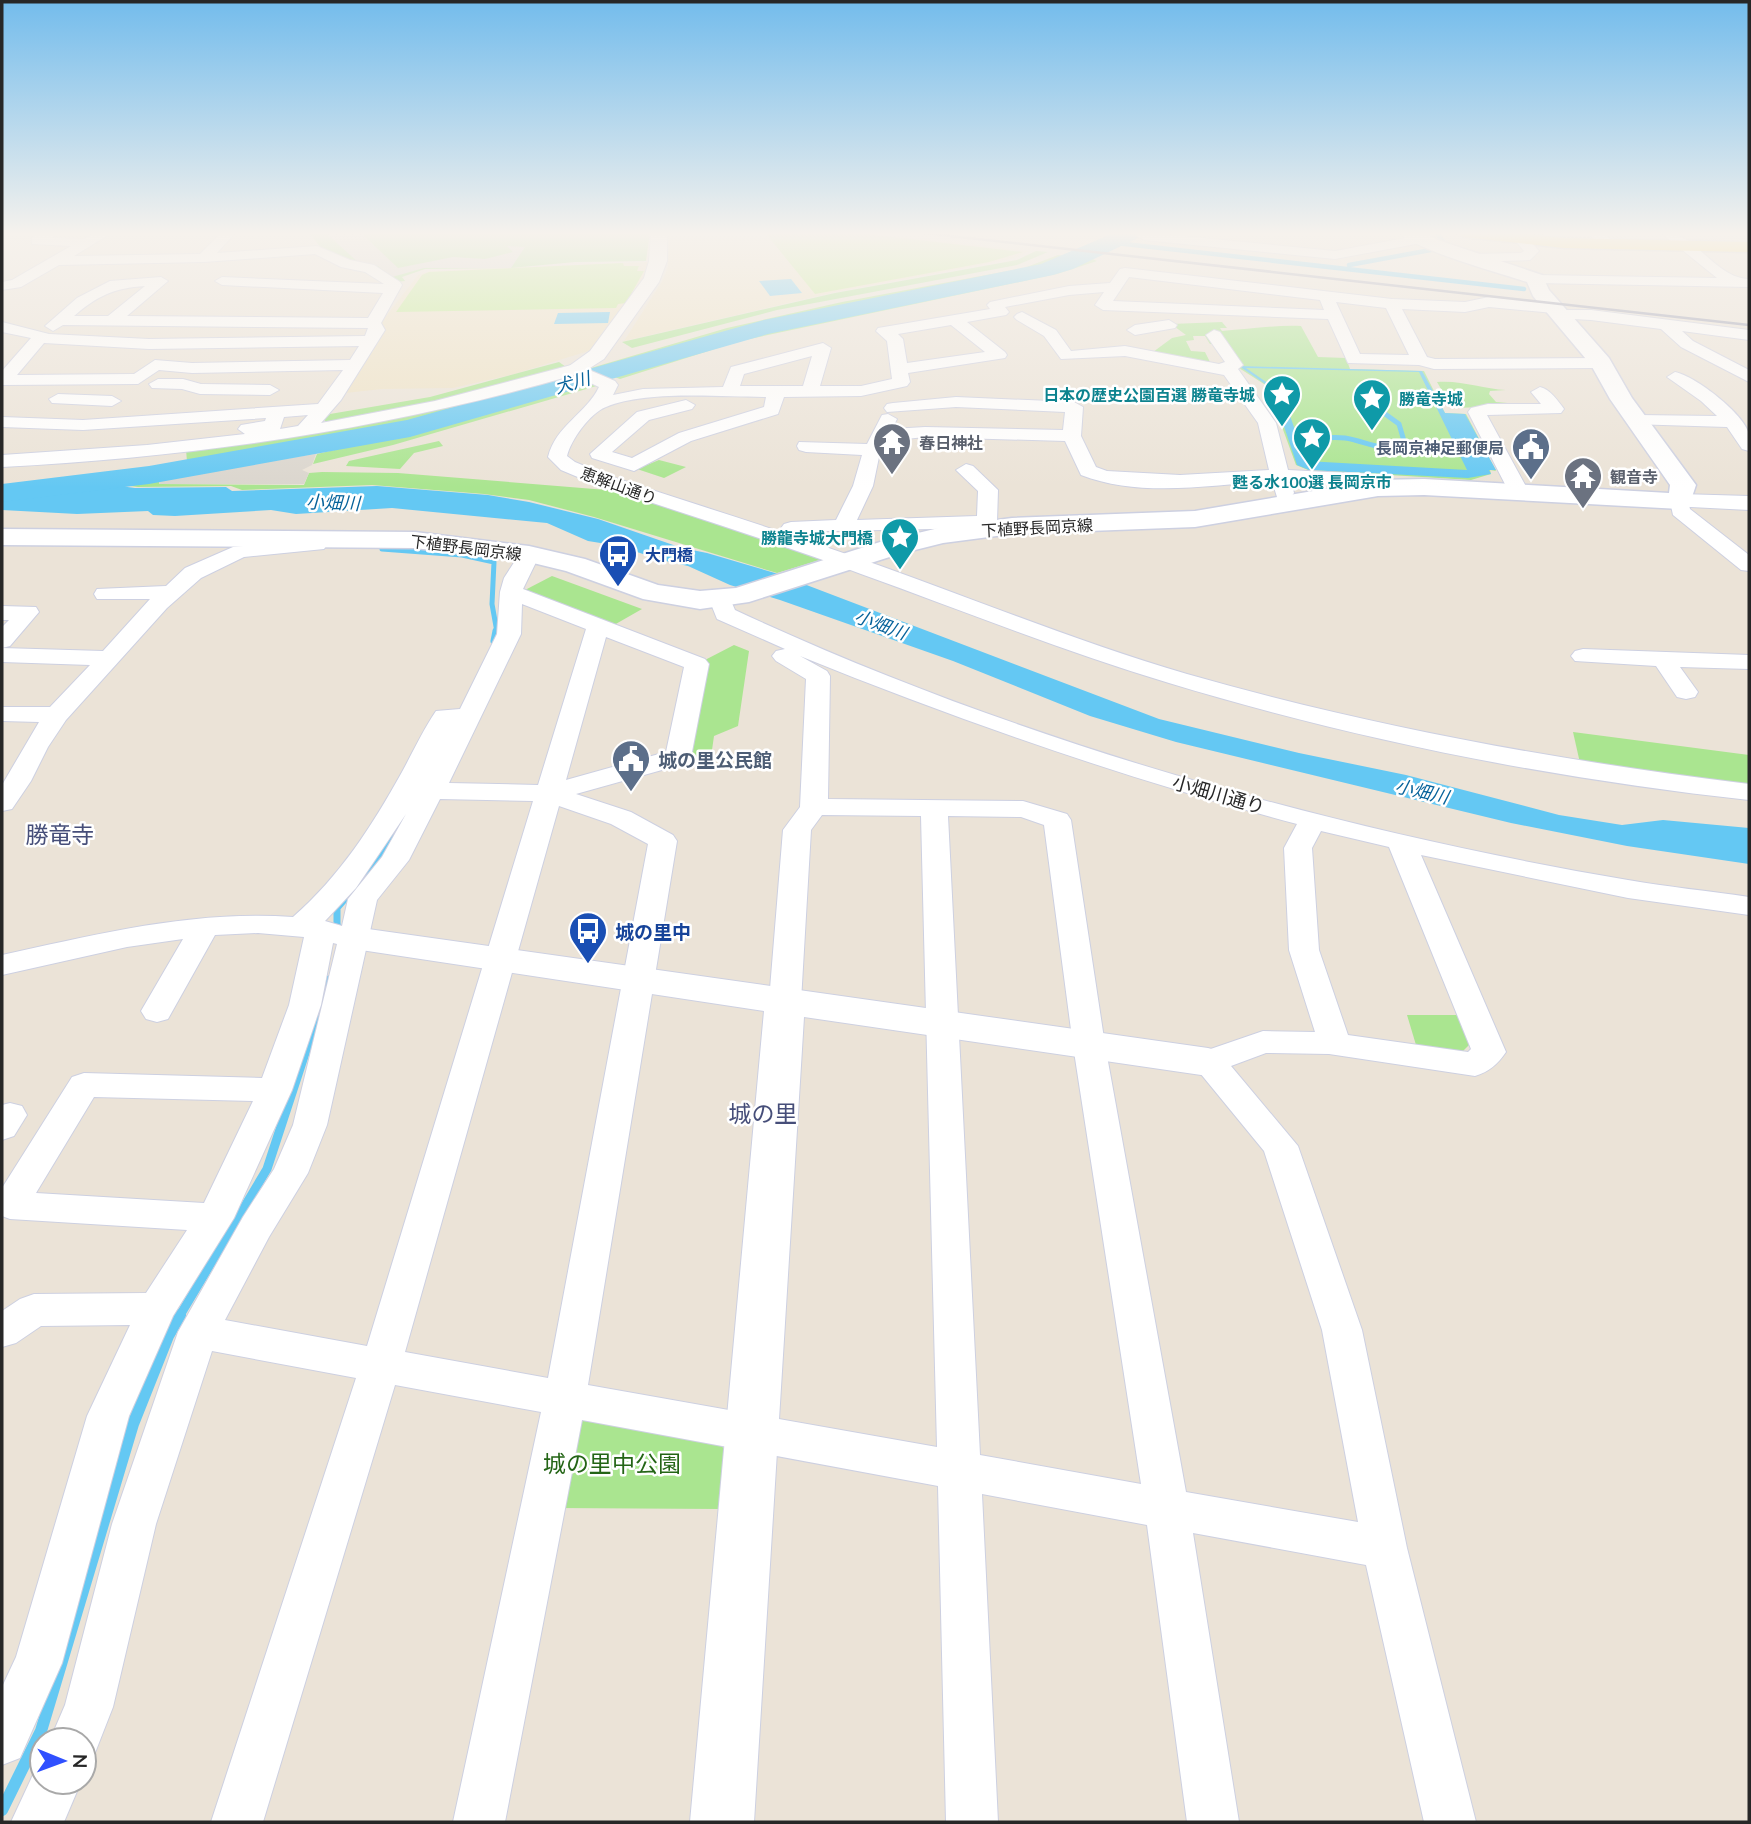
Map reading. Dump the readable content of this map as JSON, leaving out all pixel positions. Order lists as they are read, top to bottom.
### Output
{
  "streets": {
    "main road": ["下植野長岡京線"],
    "street": ["恵解山通り", "小畑川通り"]
  },
  "crossings": [
    ["恵解山通り", "下植野長岡京線"],
    ["下植野長岡京線", "小畑川通り"]
  ],
  "districts": ["勝竜寺", "城の里"],
  "water": ["犬川", "小畑川"],
  "parks": ["城の里中公園"],
  "places": {
    "place": [
      "日本の歴史公園百選 勝竜寺城",
      "勝竜寺城",
      "甦る水100選 長岡京市",
      "勝龍寺城大門橋"
    ],
    "temple": ["春日神社", "観音寺"],
    "public building": ["長岡京神足郵便局", "城の里公民館"],
    "bus stop": ["大門橋", "城の里中"]
  },
  "north": "right"
}
